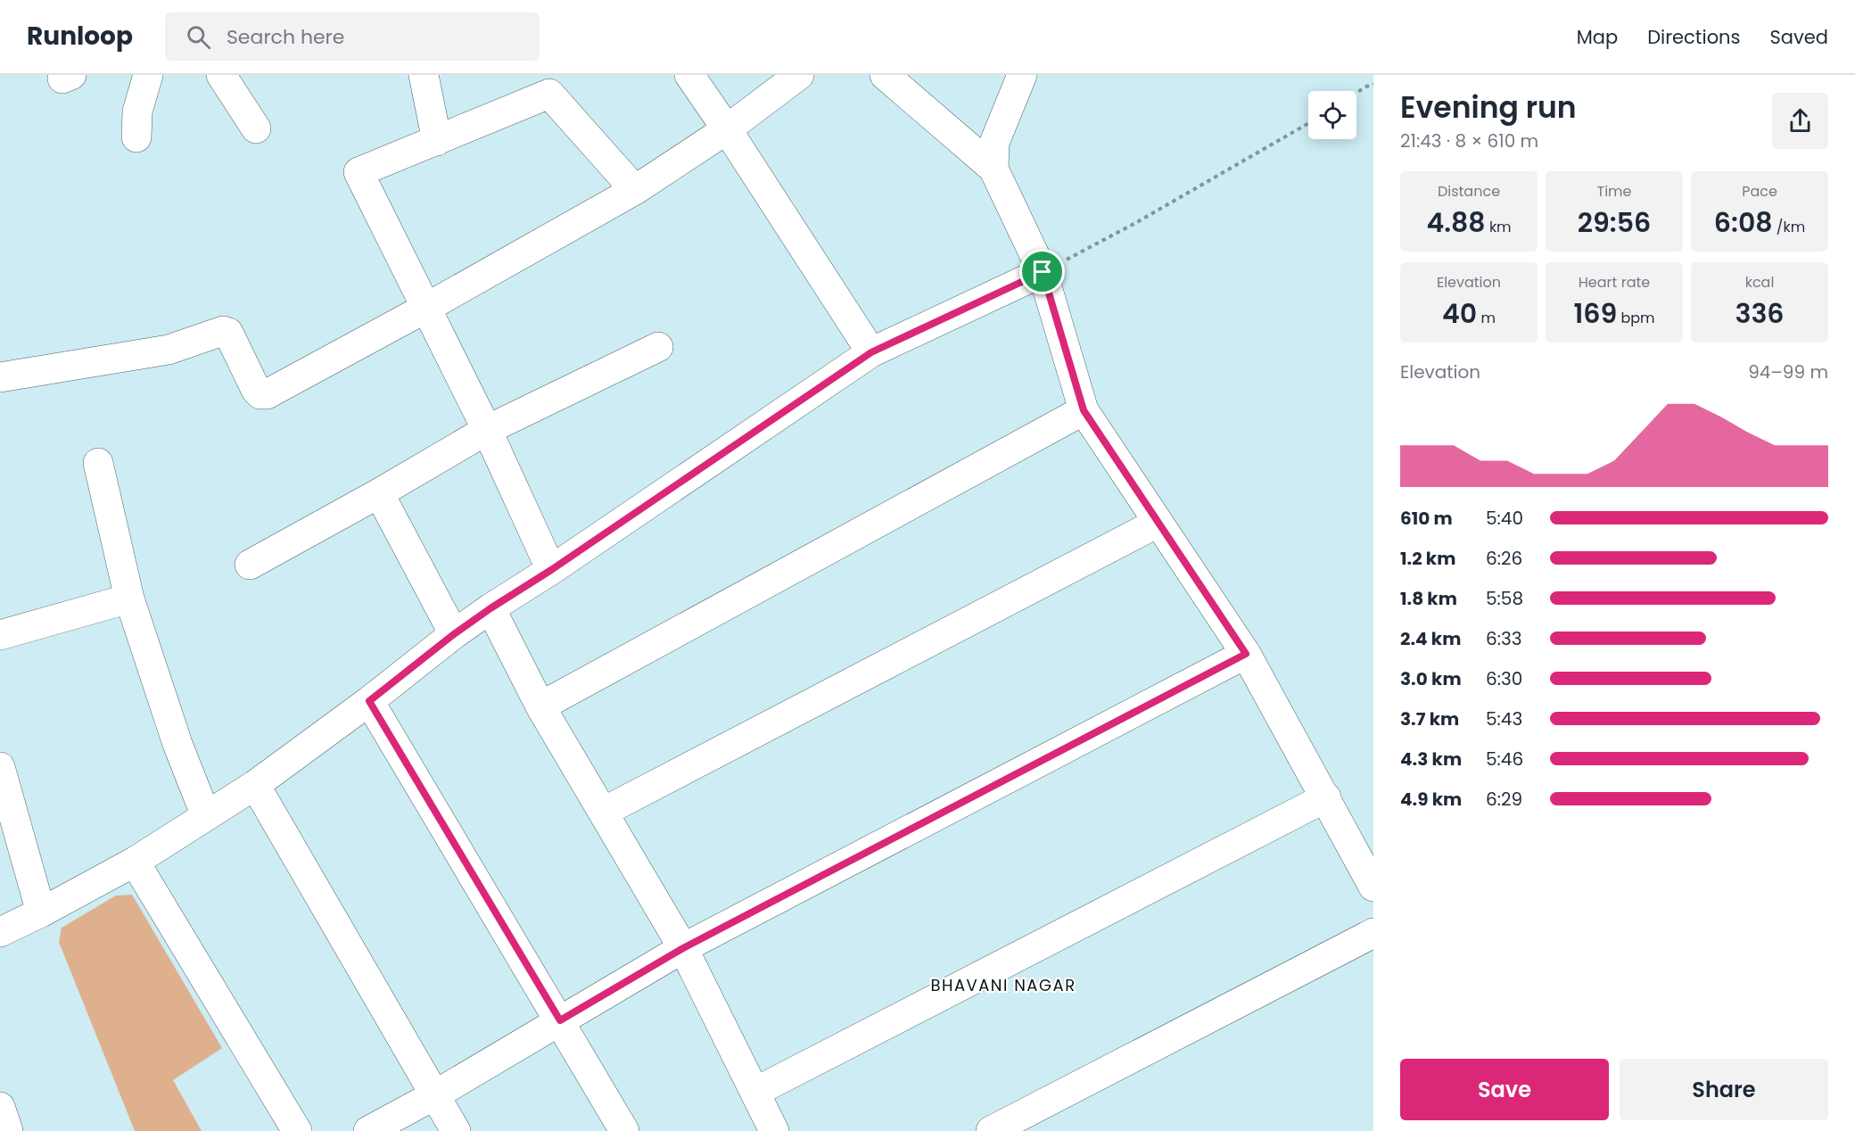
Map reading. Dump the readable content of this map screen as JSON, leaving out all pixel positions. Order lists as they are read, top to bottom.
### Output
{
  "districts": ["BHAVANI NAGAR"],
  "page": {
    "header": "Runloop",
    "search": "Search here",
    "nav": ["Map", "Directions", "Saved"],
    "heading": ["Evening run", "21:43 · 8 × 610 m"],
    "stats": [
      ["Distance", "4.88 km"],
      ["Time", "29:56"],
      ["Pace", "6:08 /km"],
      ["Elevation", "40 m"],
      ["Heart rate", "169 bpm"],
      ["kcal", "336"]
    ],
    "chart": ["Elevation", "94–99 m"],
    "list": [
      {
        "name": "610 m",
        "note": "5:40"
      },
      {
        "name": "1.2 km",
        "note": "6:26"
      },
      {
        "name": "1.8 km",
        "note": "5:58"
      },
      {
        "name": "2.4 km",
        "note": "6:33"
      },
      {
        "name": "3.0 km",
        "note": "6:30"
      },
      {
        "name": "3.7 km",
        "note": "5:43"
      },
      {
        "name": "4.3 km",
        "note": "5:46"
      },
      {
        "name": "4.9 km",
        "note": "6:29"
      }
    ],
    "buttons": ["Save", "Share"]
  }
}
